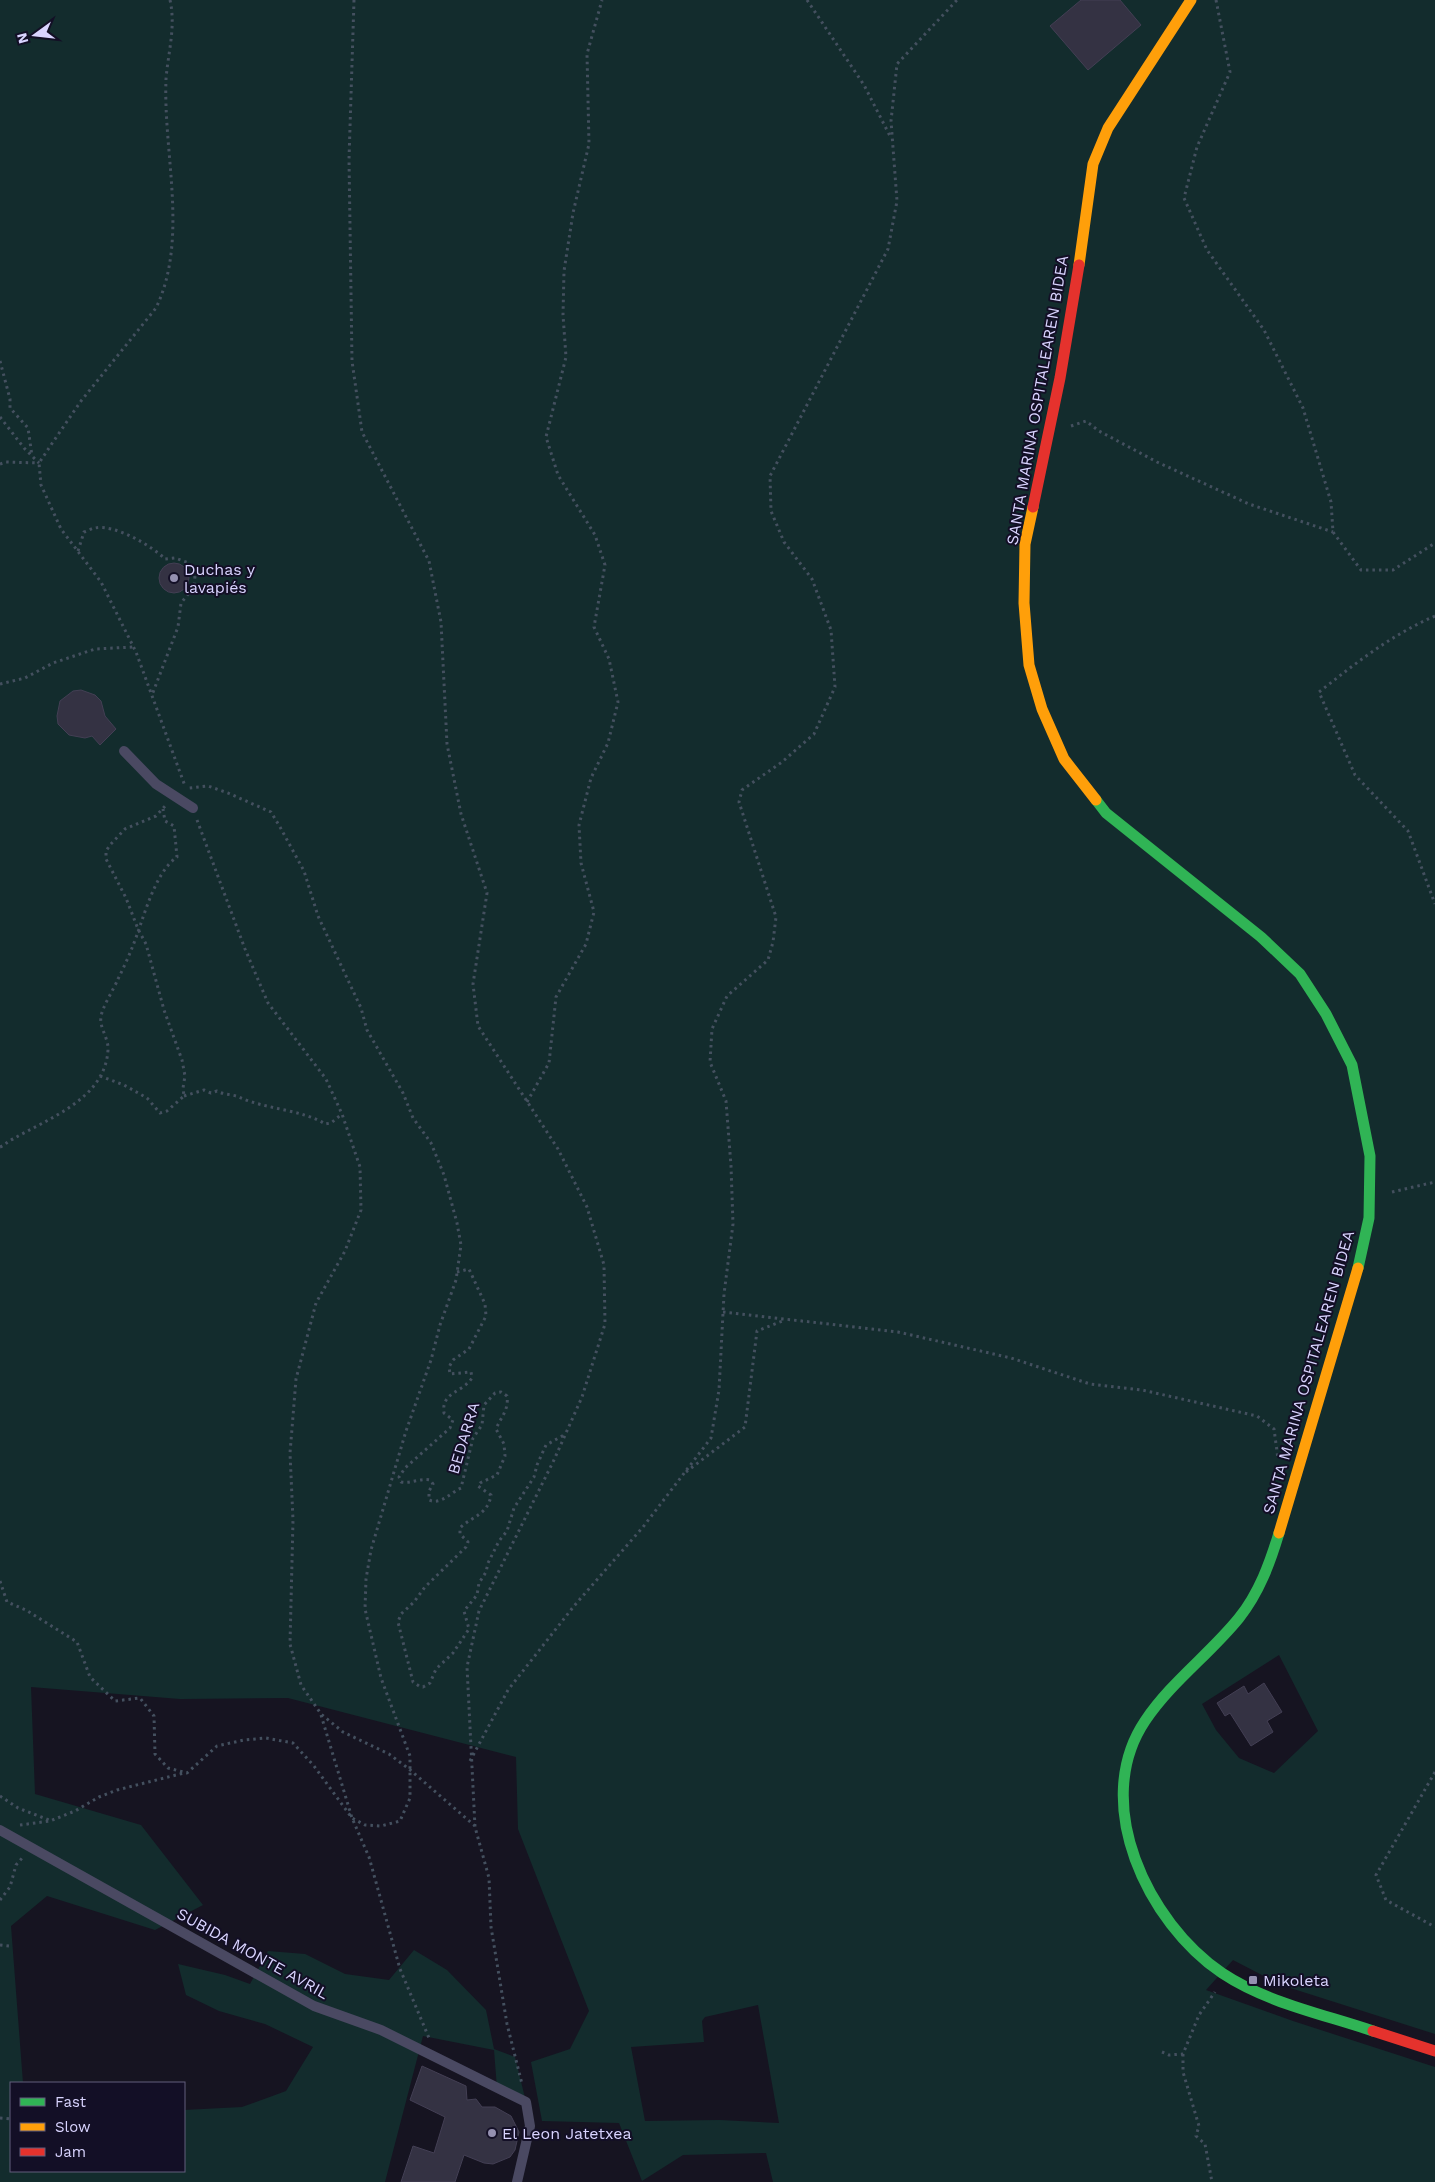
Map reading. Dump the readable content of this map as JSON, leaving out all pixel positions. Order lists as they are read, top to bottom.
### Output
{
  "streets": {
    "street": ["SANTA MARINA OSPITALEAREN BIDEA"],
    "lane": ["SUBIDA MONTE AVRIL"],
    "path": ["BEDARRA"]
  },
  "places": {
    "other": ["Duchas y lavapiés", "El Leon Jatetxea"],
    "transit": ["Mikoleta"]
  },
  "legend": ["Fast", "Slow", "Jam"],
  "north": "left"
}
